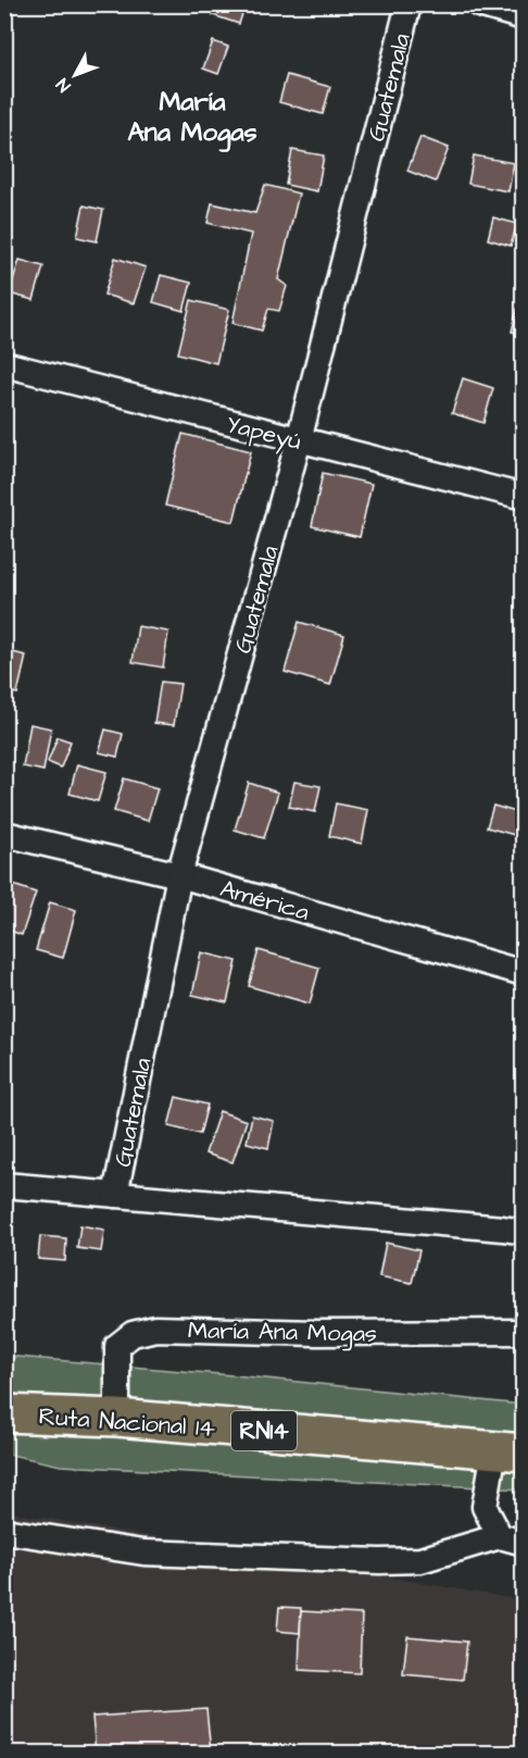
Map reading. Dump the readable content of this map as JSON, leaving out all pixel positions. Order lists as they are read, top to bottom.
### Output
{
  "streets": {
    "highway": ["Ruta Nacional 14", "RN14"],
    "street": [
      "Guatemala",
      "Yapeyú",
      "América",
      "María Ana Mogas"
    ]
  },
  "crossings": [
    ["Guatemala", "Yapeyú"],
    ["Guatemala", "América"],
    ["María Ana Mogas", "Ruta Nacional 14"]
  ],
  "districts": ["María Ana Mogas"],
  "north": "bottom left"
}
